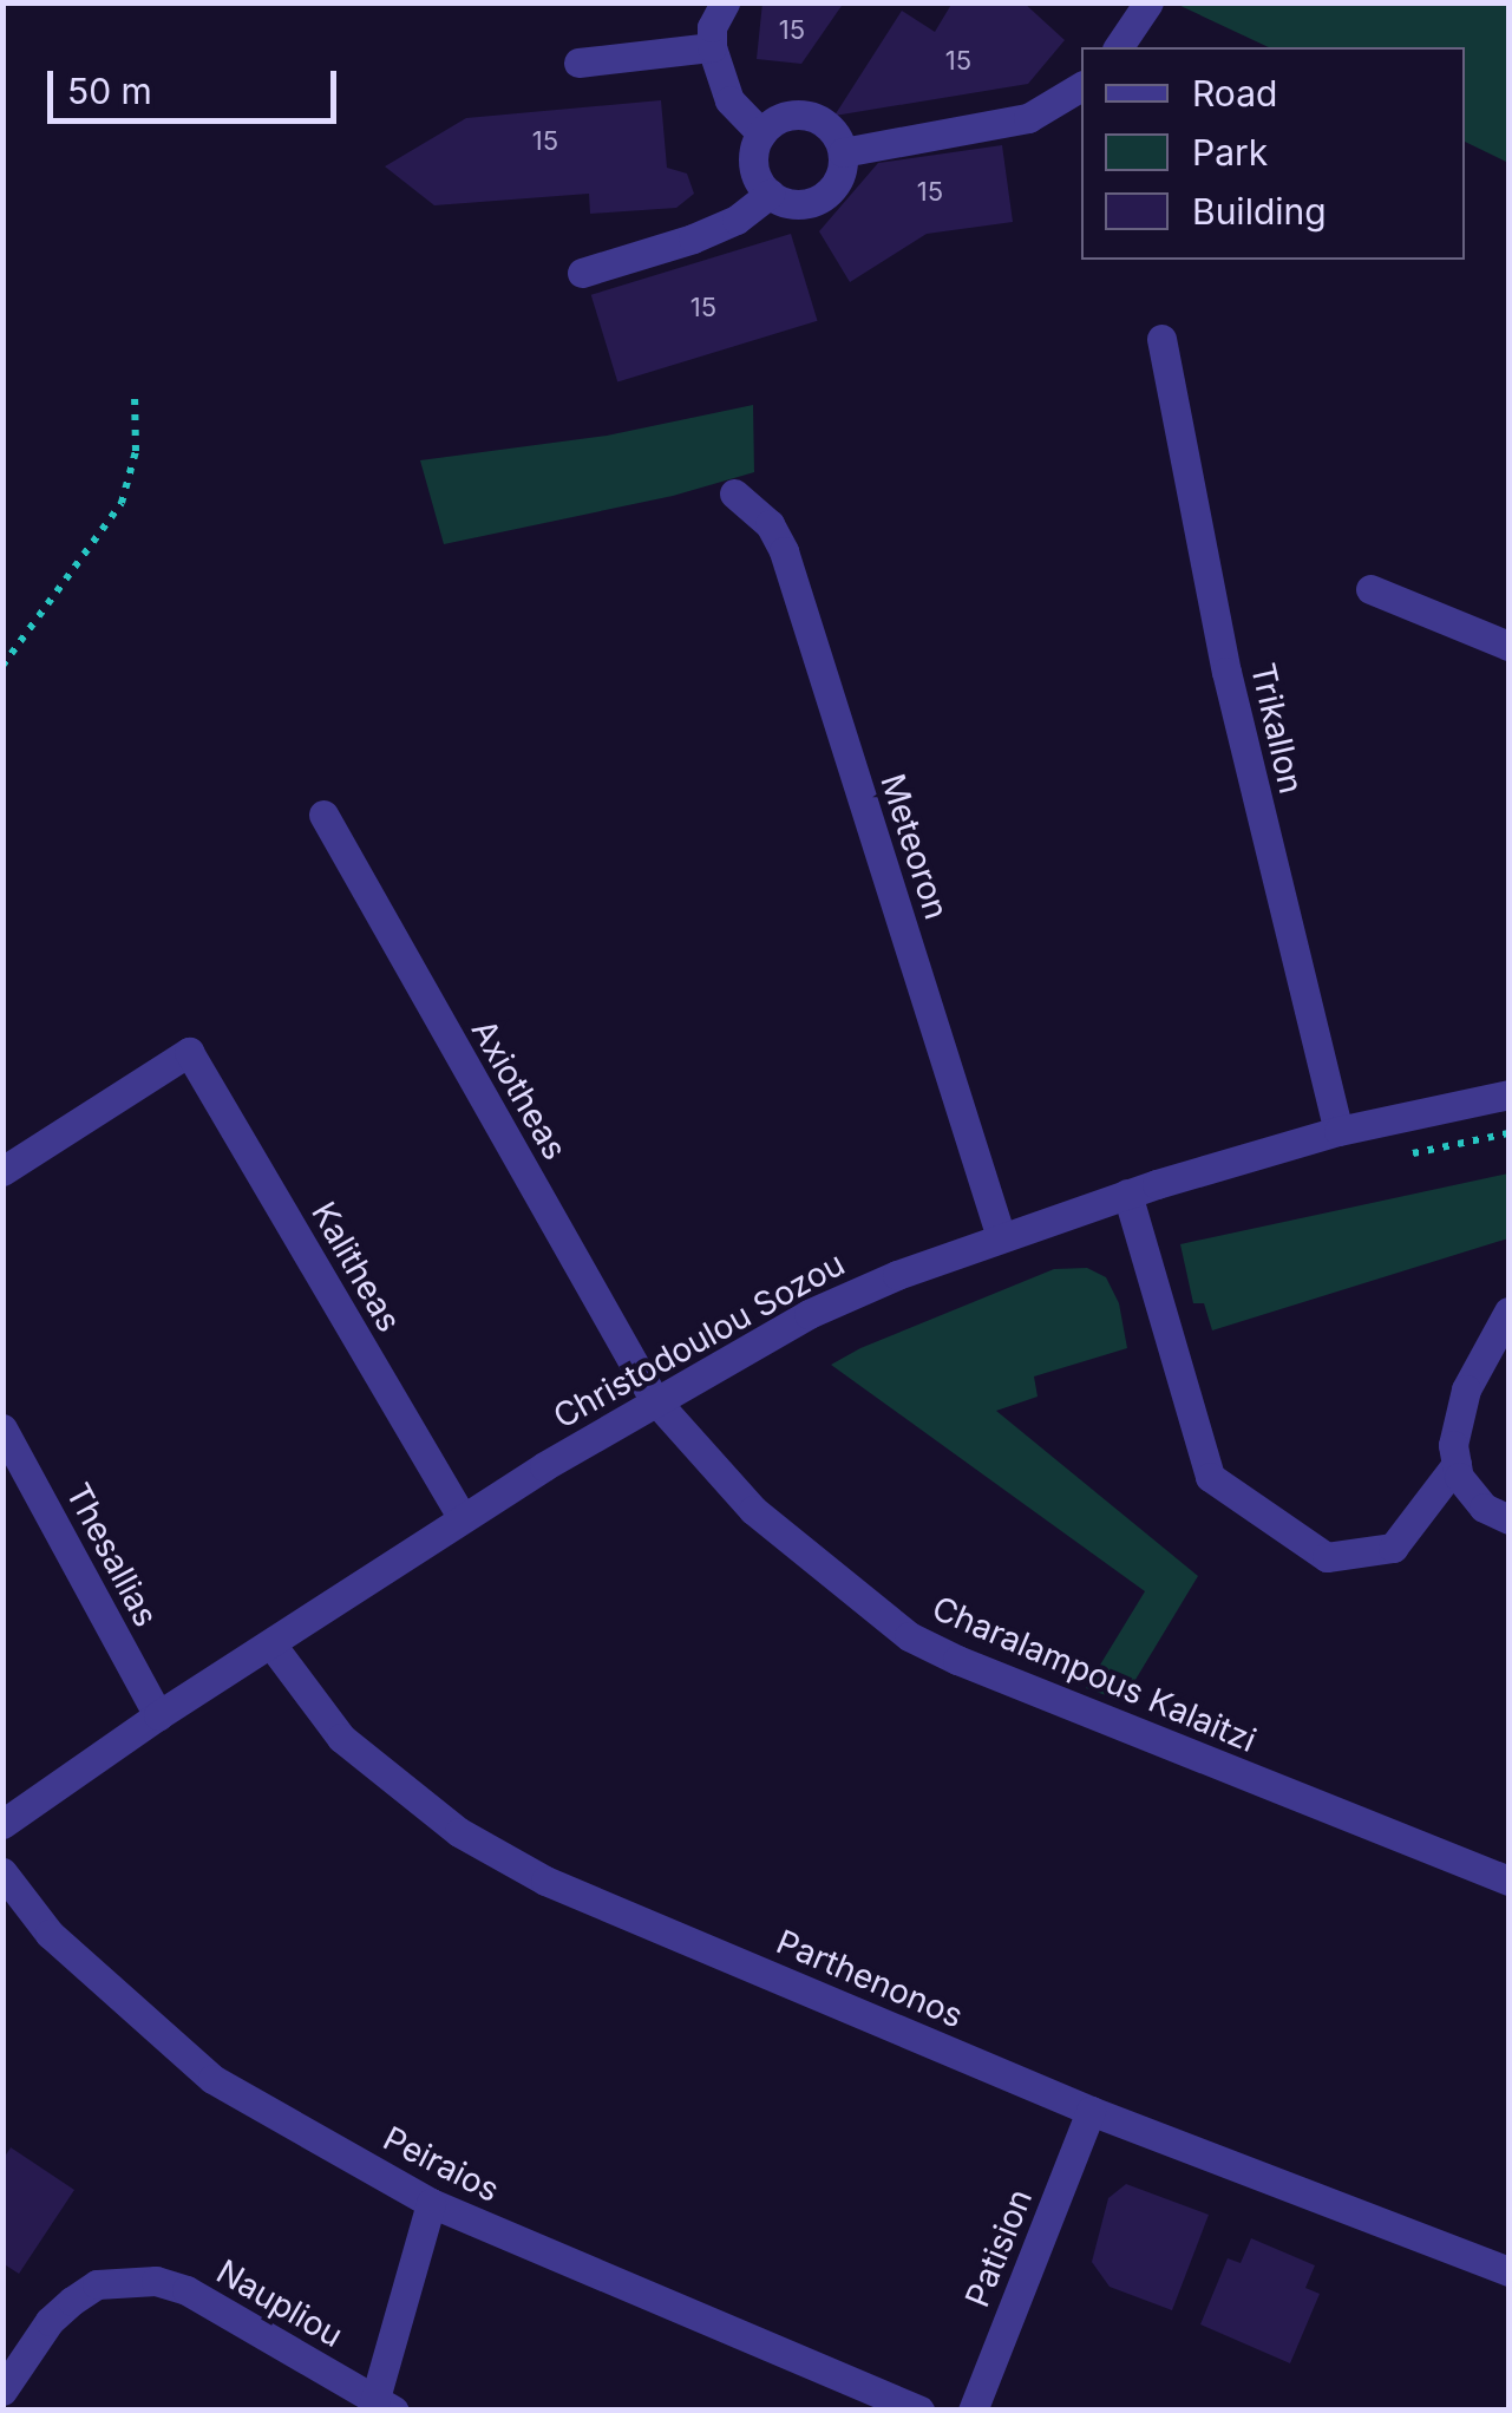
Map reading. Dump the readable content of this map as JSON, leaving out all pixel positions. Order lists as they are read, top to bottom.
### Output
{
  "streets": {
    "street": [
      "Trikallon",
      "Meteoron",
      "Axiotheas",
      "Kalitheas",
      "Christodoulou Sozou",
      "Thesallias",
      "Charalampous Kalaitzi",
      "Parthenonos",
      "Peiraios",
      "Patision",
      "Naupliou"
    ]
  },
  "crossings": [
    ["Trikallon", "Christodoulou Sozou"],
    ["Meteoron", "Christodoulou Sozou"],
    ["Axiotheas", "Christodoulou Sozou"],
    ["Axiotheas", "Charalampous Kalaitzi"],
    ["Kalitheas", "Christodoulou Sozou"],
    ["Christodoulou Sozou", "Thesallias"],
    ["Christodoulou Sozou", "Charalampous Kalaitzi"],
    ["Christodoulou Sozou", "Parthenonos"],
    ["Parthenonos", "Patision"]
  ],
  "house_numbers": [
    "15",
    "15",
    "15",
    "15",
    "15"
  ],
  "legend": ["Road", "Park", "Building"],
  "scale_bar": "50 m"
}
